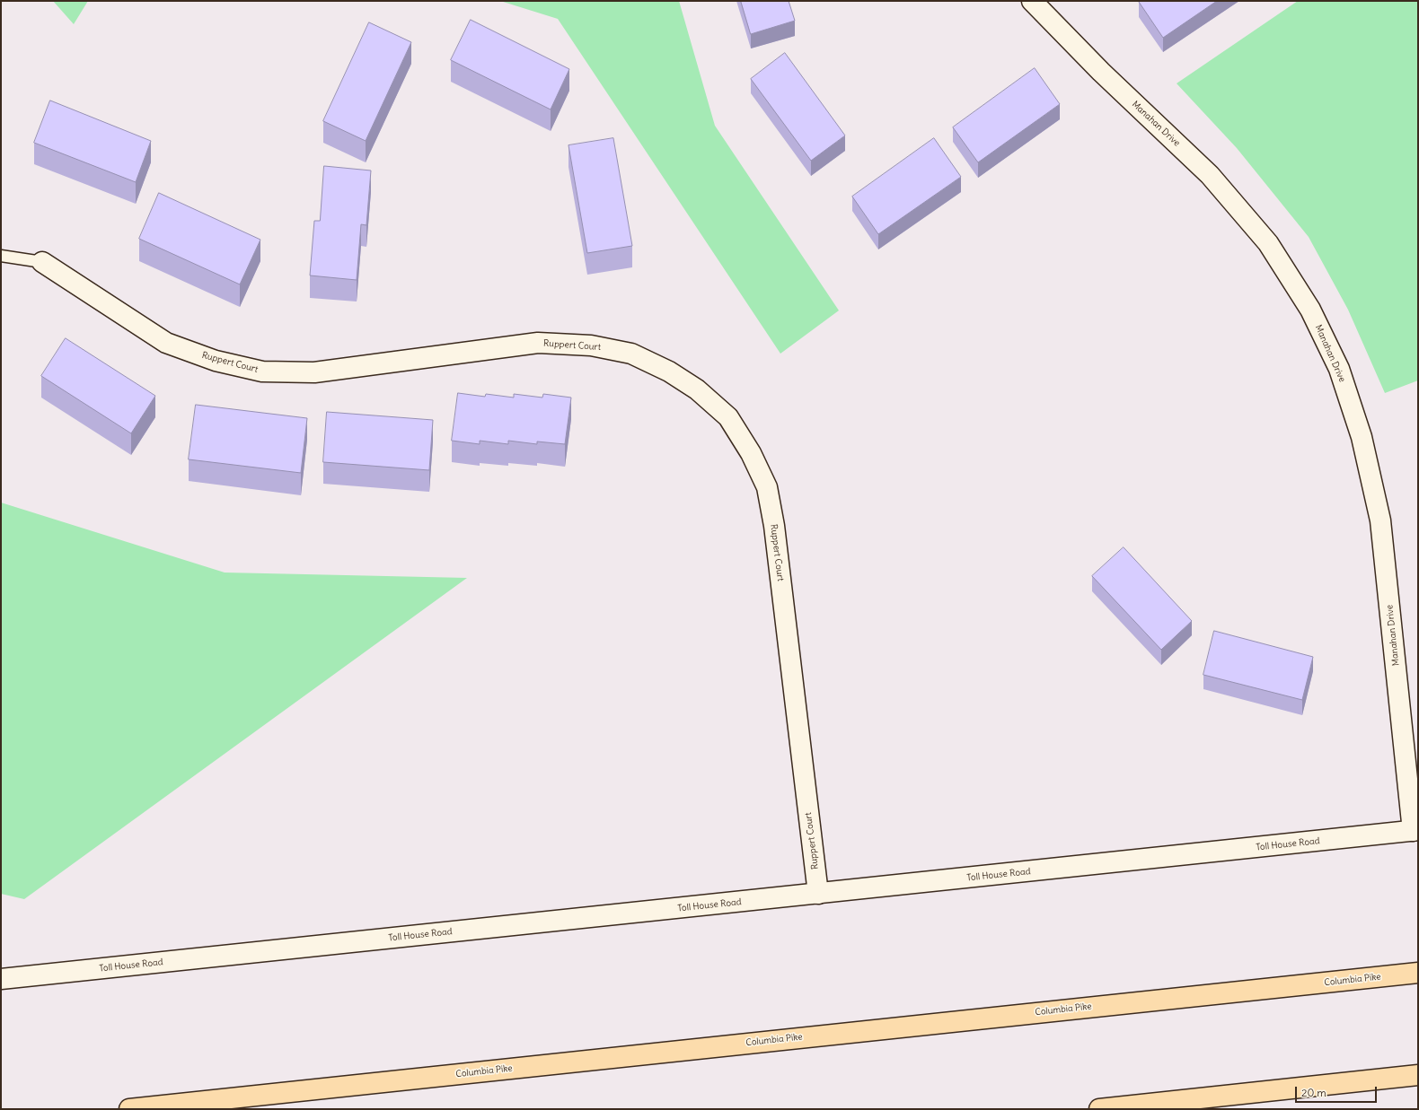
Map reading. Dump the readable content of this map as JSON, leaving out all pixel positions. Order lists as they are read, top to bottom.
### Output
{
  "streets": {
    "highway": ["Columbia Pike"],
    "street": ["Manahan Drive", "Ruppert Court", "Toll House Road"]
  },
  "crossings": [
    ["Manahan Drive", "Toll House Road"],
    ["Ruppert Court", "Toll House Road"]
  ],
  "scale_bar": "20 m"
}
